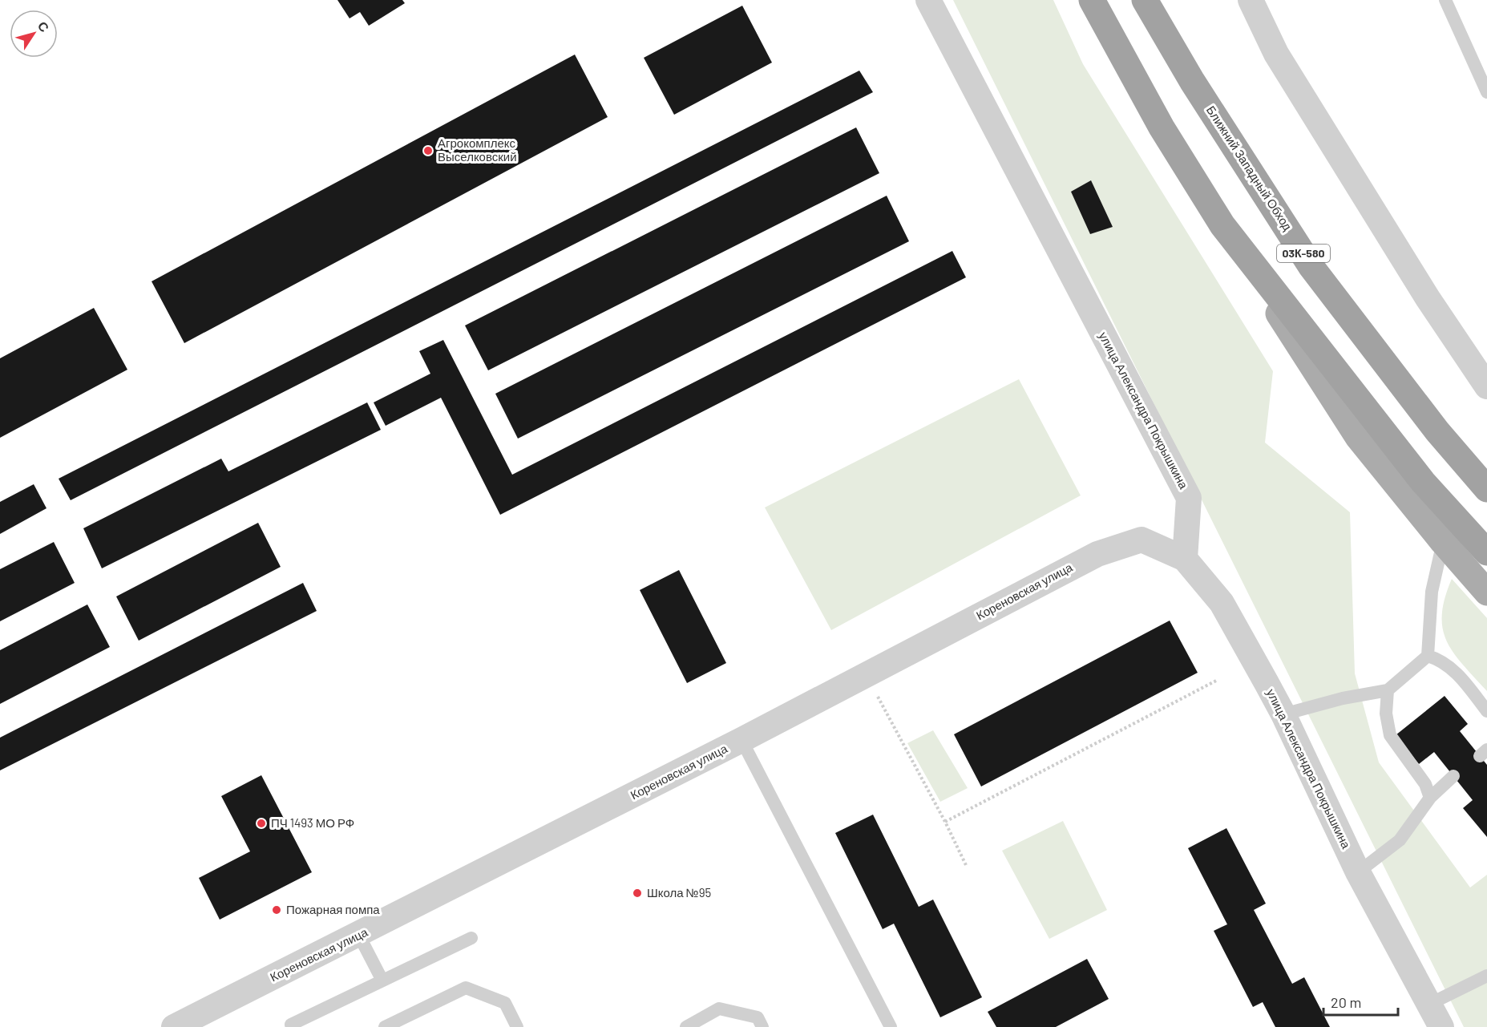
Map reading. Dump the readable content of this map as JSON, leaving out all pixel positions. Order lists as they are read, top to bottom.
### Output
{
  "streets": {
    "highway": ["Ближний Западный Обход", "03К-580"],
    "street": ["улица Александра Покрышкина", "Кореновская улица"]
  },
  "crossings": [
    ["улица Александра Покрышкина", "Кореновская улица"]
  ],
  "places": [
    "Агрокомплекс Выселковский",
    "ПЧ 1493 МО РФ",
    "Школа №95",
    "Пожарная помпа"
  ],
  "scale_bar": "20 m",
  "north": "top right"
}
